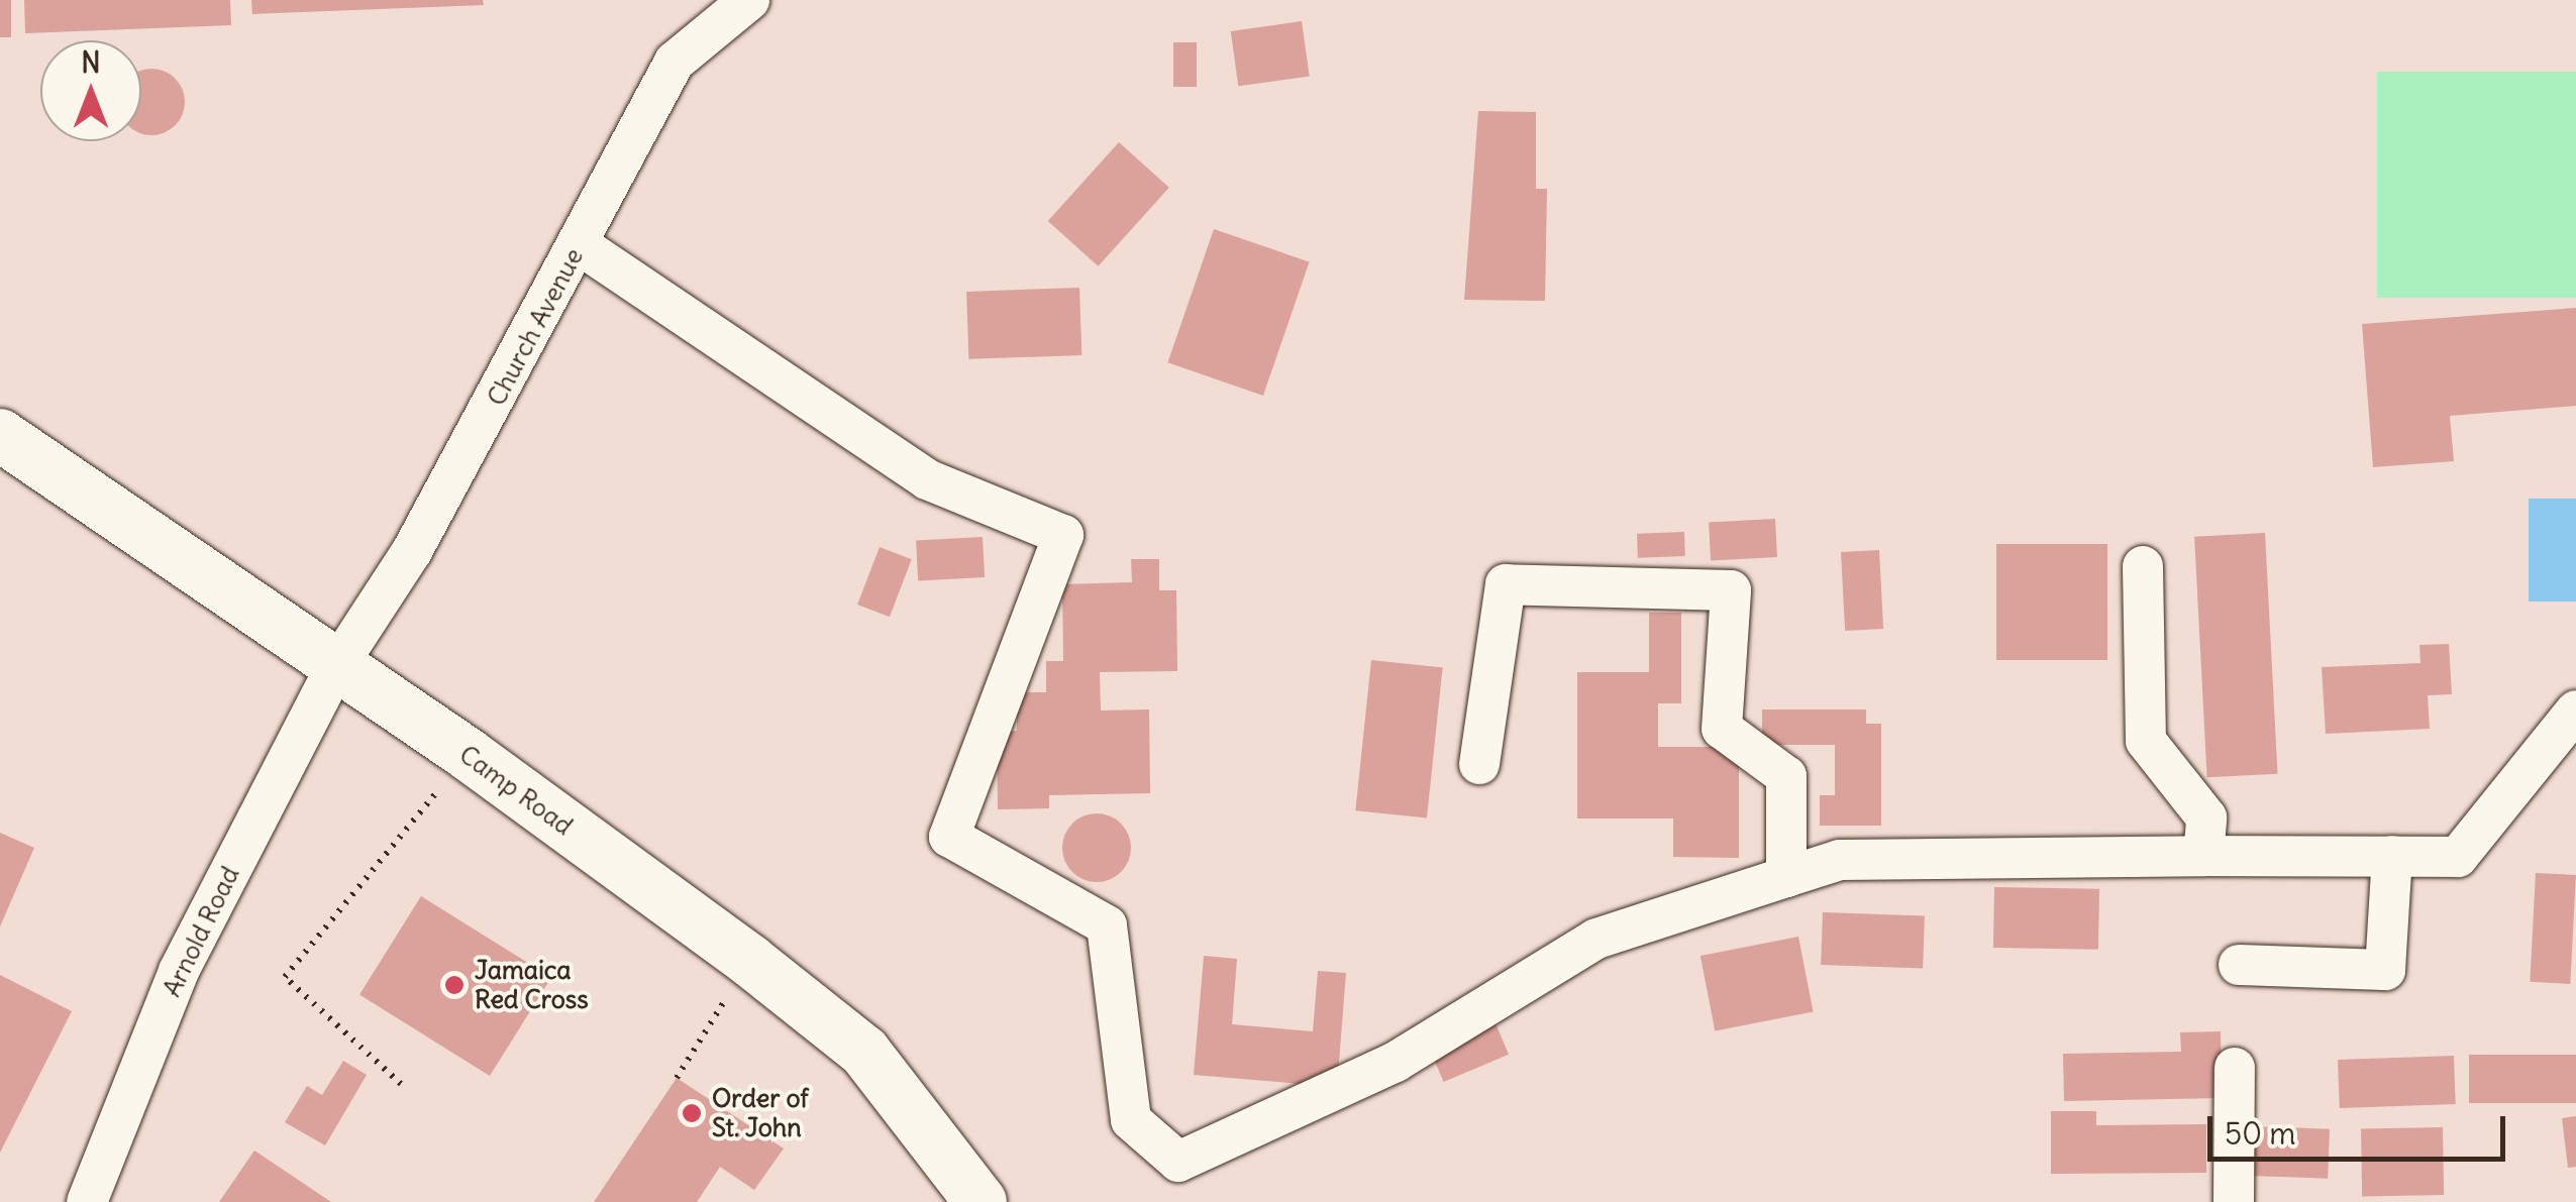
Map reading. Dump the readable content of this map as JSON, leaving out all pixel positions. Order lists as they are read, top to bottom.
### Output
{
  "streets": {
    "main road": ["Camp Road"],
    "street": ["Church Avenue", "Arnold Road"]
  },
  "crossings": [
    ["Church Avenue", "Camp Road"],
    ["Church Avenue", "Arnold Road"],
    ["Camp Road", "Arnold Road"]
  ],
  "places": ["Jamaica Red Cross", "Order of St. John"],
  "scale_bar": "50 m",
  "north": "top"
}
